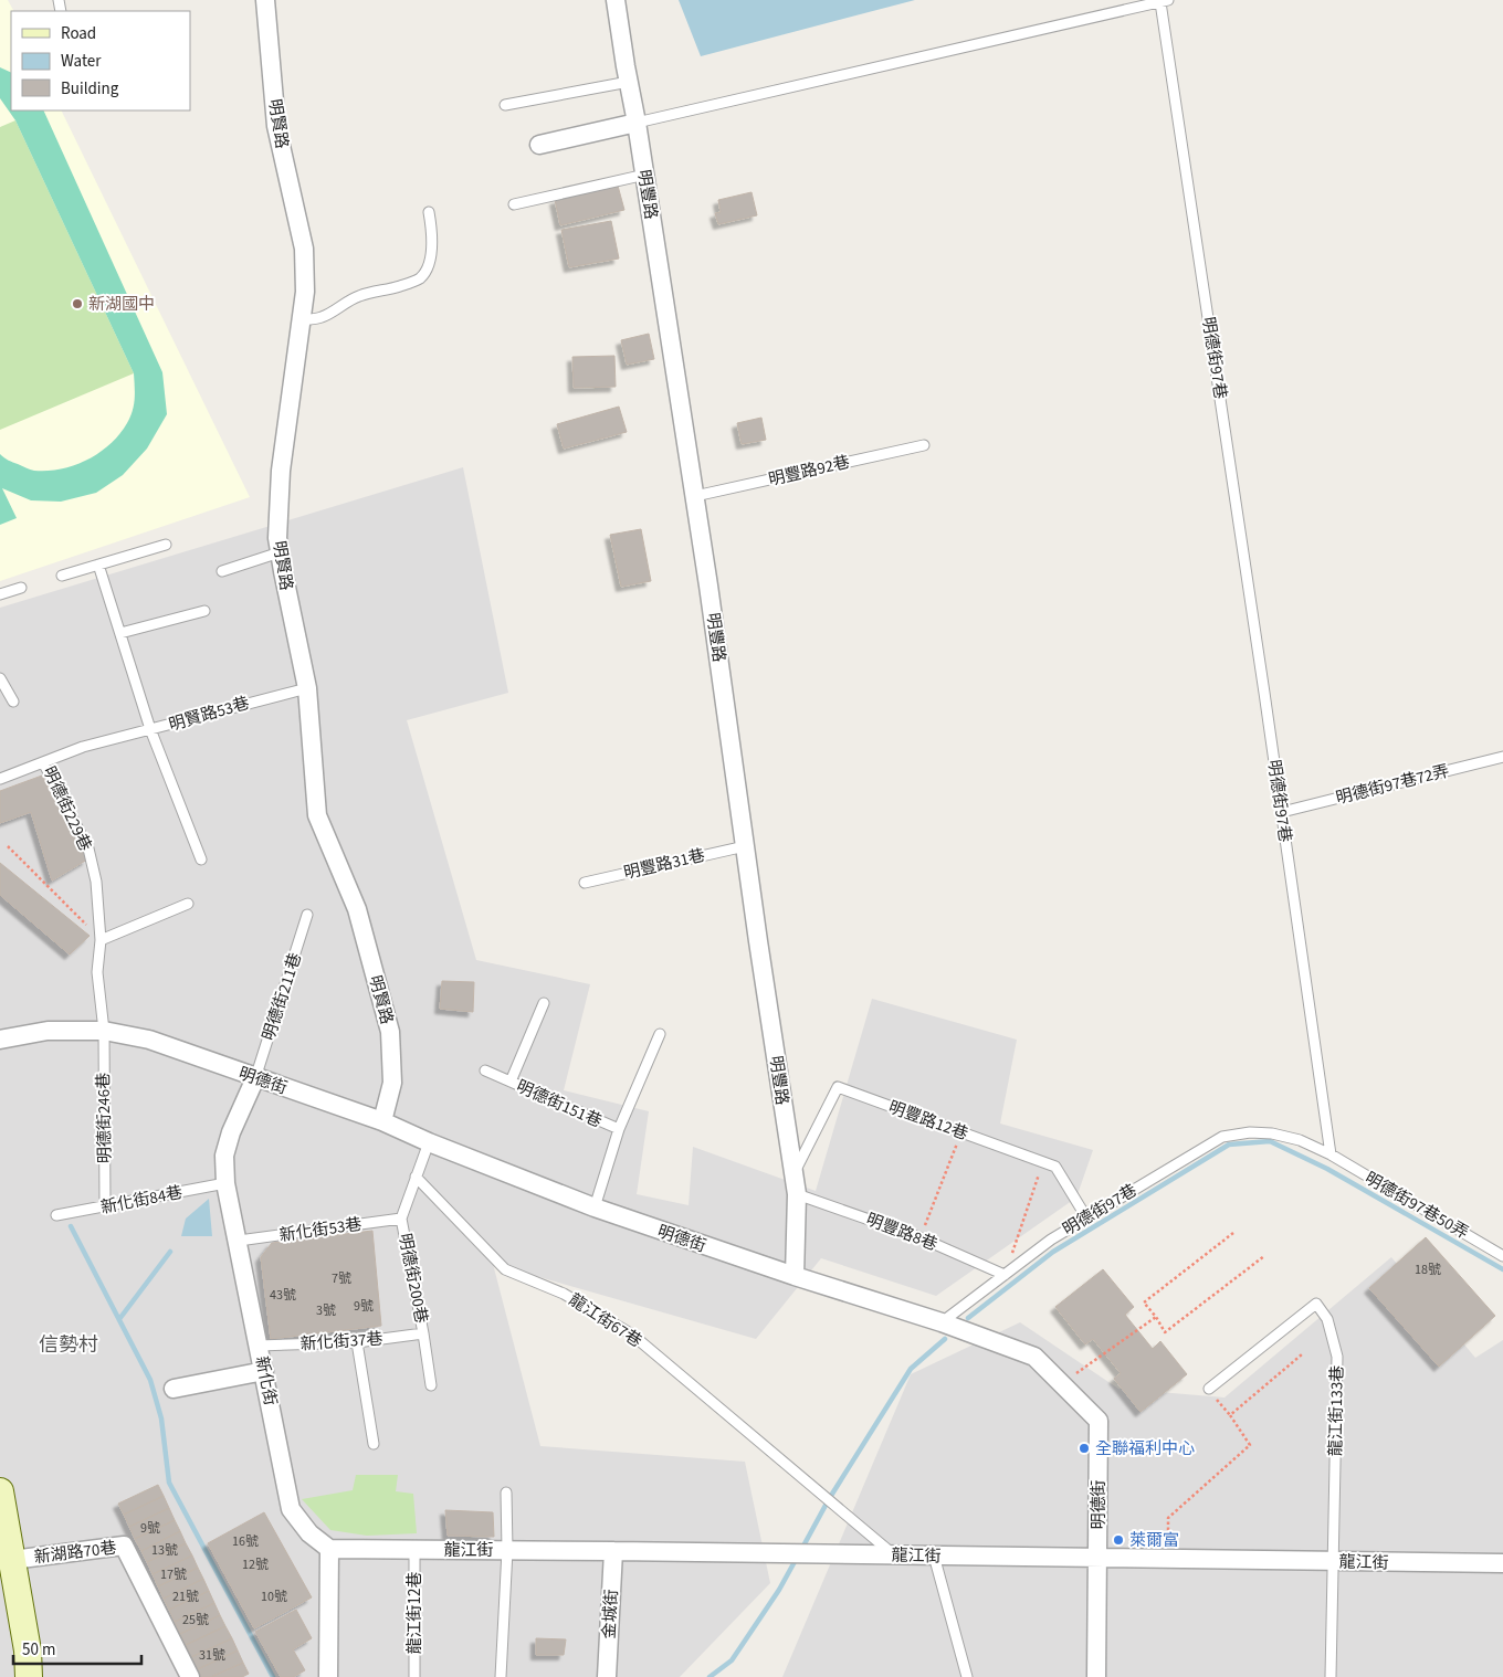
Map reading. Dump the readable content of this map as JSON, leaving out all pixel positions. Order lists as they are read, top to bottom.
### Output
{
  "streets": {
    "street": [
      "明賢路",
      "明豐路",
      "明德街",
      "新化街",
      "龍江街",
      "新湖路70巷",
      "金城街"
    ],
    "lane": [
      "明德街97巷",
      "明豐路92巷",
      "明賢路53巷",
      "明德街97巷72弄",
      "明德街229巷",
      "明豐路31巷",
      "明德街211巷",
      "明德街151巷",
      "明德街246巷",
      "明豐路12巷",
      "新化街84巷",
      "明德街97巷50弄",
      "新化街53巷",
      "明豐路8巷",
      "明德街200巷",
      "龍江街67巷",
      "新化街37巷",
      "龍江街133巷",
      "龍江街12巷"
    ]
  },
  "crossings": [
    ["明賢路", "明賢路53巷"],
    ["明賢路", "明德街"],
    ["明豐路", "明豐路92巷"],
    ["明豐路", "明豐路31巷"],
    ["明豐路", "明德街"],
    ["明豐路", "明豐路12巷"],
    ["明豐路", "明豐路8巷"],
    ["明德街97巷", "明德街97巷72弄"],
    ["明德街97巷", "明德街"],
    ["明德街97巷", "明豐路12巷"],
    ["明德街97巷", "明德街97巷50弄"],
    ["明德街97巷", "明豐路8巷"],
    ["明賢路53巷", "明德街229巷"],
    ["明德街229巷", "明德街"],
    ["明德街229巷", "明德街246巷"],
    ["明德街211巷", "明德街"],
    ["明德街211巷", "新化街"],
    ["明德街", "明德街151巷"],
    ["明德街", "明德街246巷"],
    ["明德街", "明德街200巷"],
    ["明德街", "新化街"],
    ["明德街", "龍江街"],
    ["明德街246巷", "新化街84巷"],
    ["新化街84巷", "新化街"],
    ["新化街53巷", "明德街200巷"],
    ["新化街53巷", "新化街"],
    ["明德街200巷", "龍江街67巷"],
    ["明德街200巷", "新化街37巷"],
    ["龍江街67巷", "龍江街"],
    ["新化街37巷", "新化街"],
    ["新化街", "龍江街"],
    ["龍江街133巷", "龍江街"],
    ["龍江街", "龍江街12巷"],
    ["龍江街", "金城街"]
  ],
  "districts": ["信勢村"],
  "places": ["新湖國中", "全聯福利中心", "萊爾富"],
  "house_numbers": [
    "18號",
    "7號",
    "43號",
    "9號",
    "3號",
    "9號",
    "16號",
    "13號",
    "12號",
    "17號",
    "21號",
    "10號",
    "25號",
    "31號"
  ],
  "legend": ["Road", "Water", "Building"],
  "scale_bar": "50 m"
}
